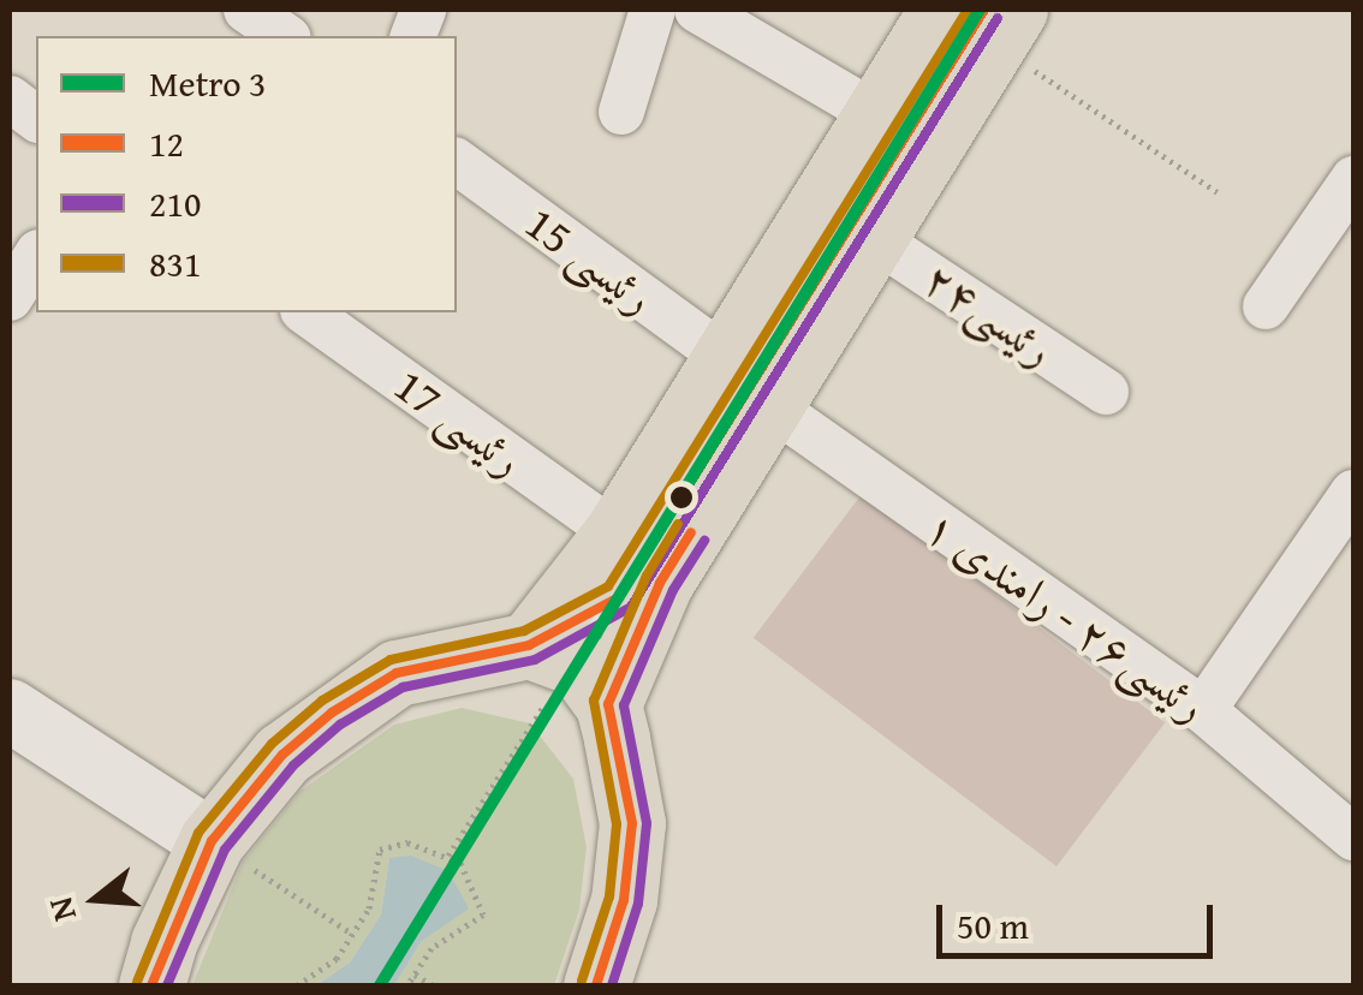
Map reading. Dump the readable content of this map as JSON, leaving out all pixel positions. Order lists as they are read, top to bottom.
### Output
{
  "streets": {
    "street": [
      "رئیسی 15",
      "رئیسی۲۴",
      "رئیسی 17",
      "رئیسی۲۶ - رامندی ۱"
    ]
  },
  "crossings": [
    ["رئیسی 15", "رئیسی۲۶ - رامندی ۱"]
  ],
  "lines": [
    "metro line 3",
    "transit line 12",
    "transit line 831",
    "transit line 210"
  ],
  "legend": [
    "Metro 3",
    "12",
    "210",
    "831"
  ],
  "scale_bar": "50 m",
  "north": "left"
}
